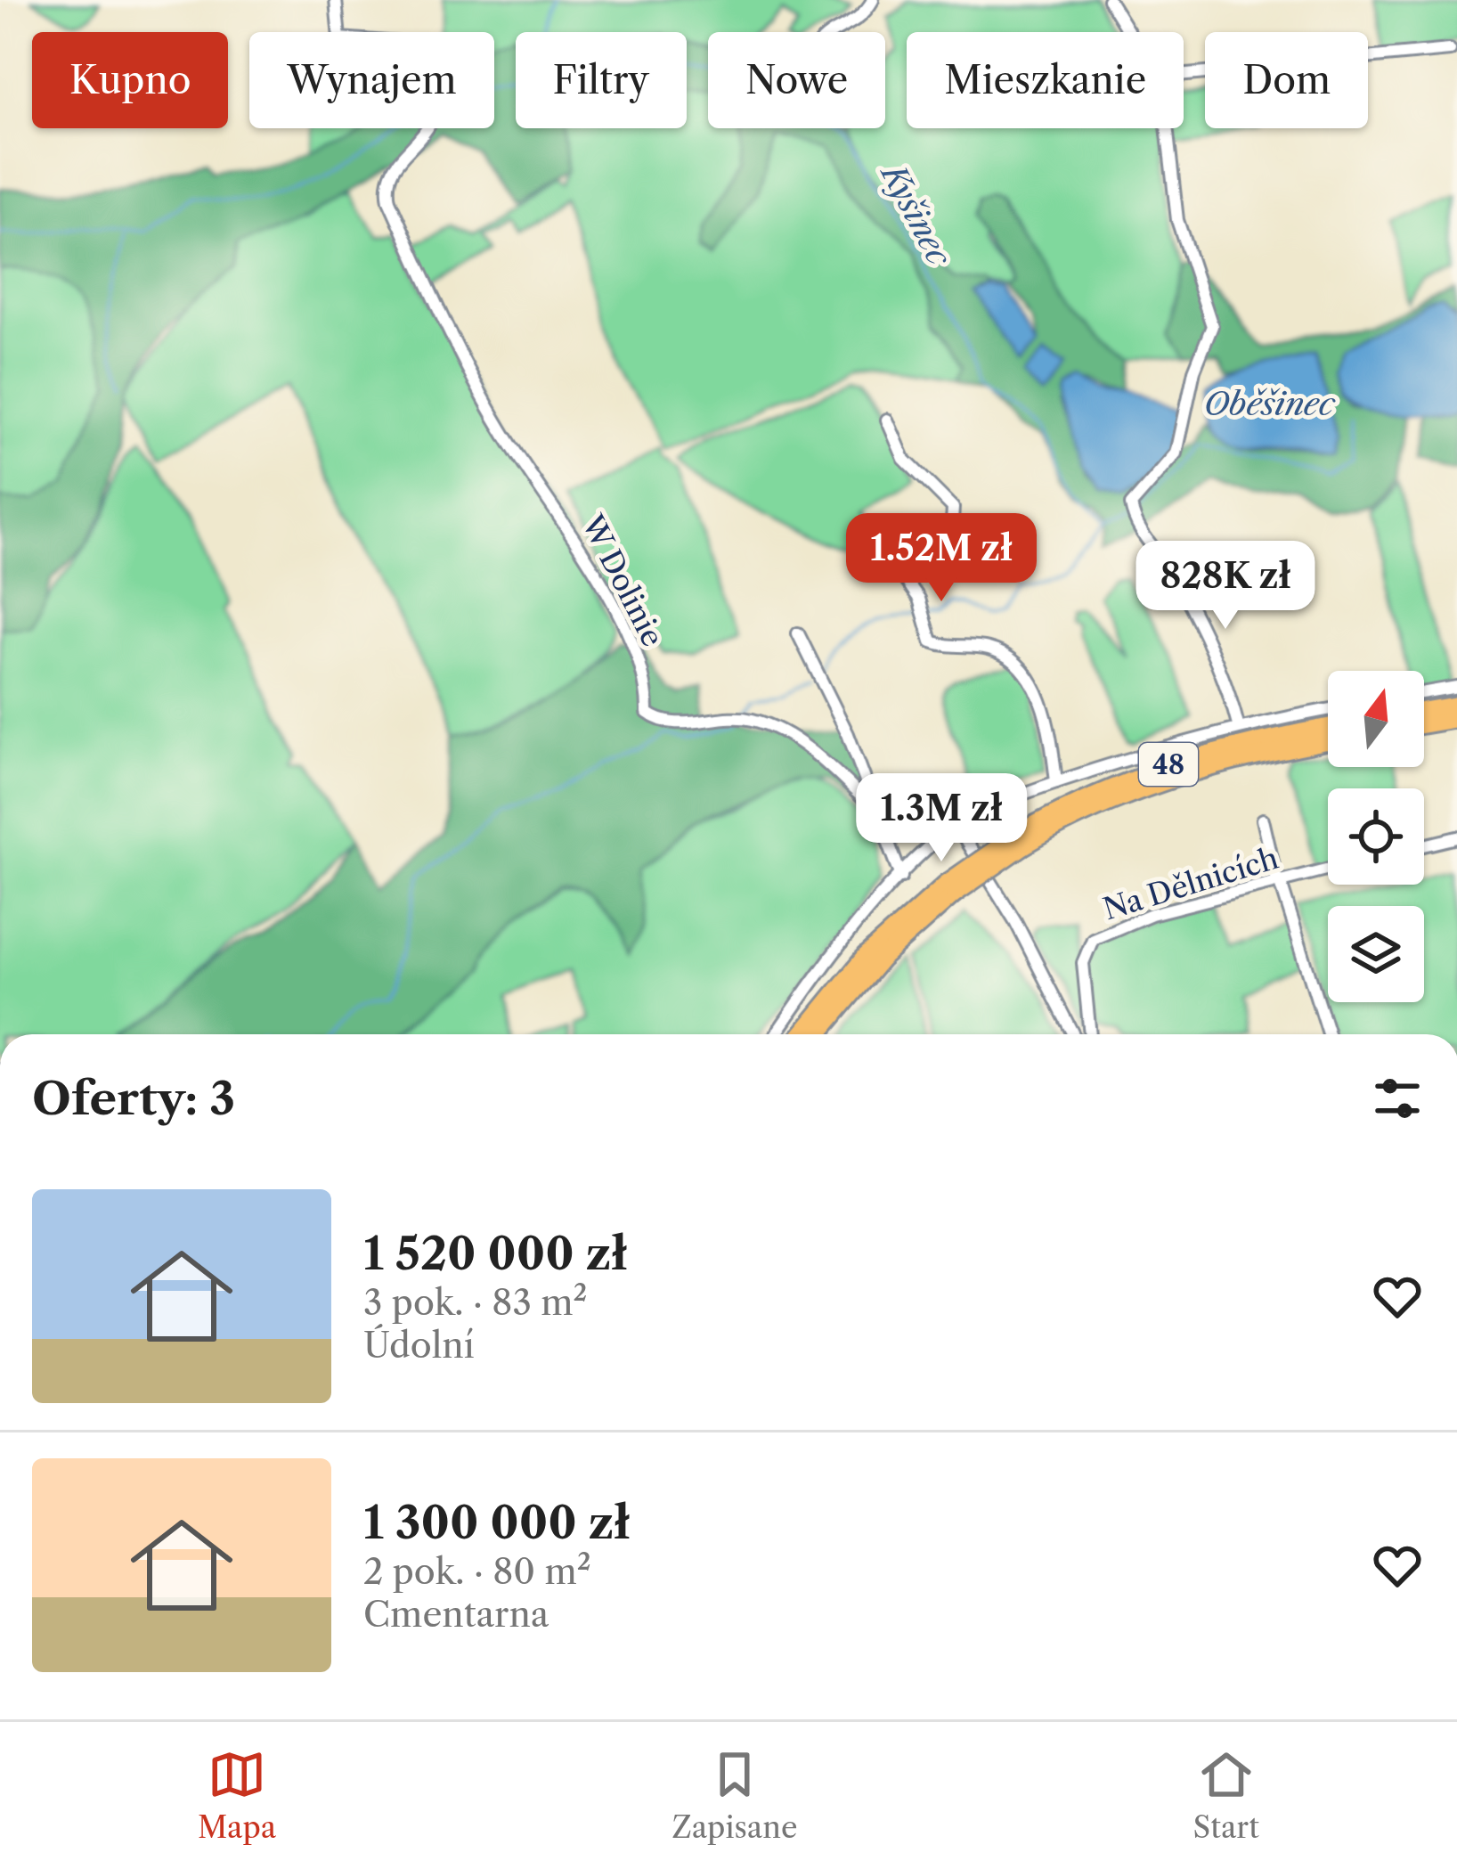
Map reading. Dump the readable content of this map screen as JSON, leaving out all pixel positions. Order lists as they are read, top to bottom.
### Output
{
  "streets": {
    "highway": ["48"],
    "street": ["W Dolinie", "Na Dělnicích"]
  },
  "water": ["Kyšinec", "Oběšinec"],
  "north": "top",
  "page": {
    "chip": [
      "Kupno",
      "Wynajem",
      "Filtry",
      "Nowe",
      "Mieszkanie",
      "Dom"
    ],
    "price": ["1.52M zł", "828K zł", "1.3M zł"],
    "heading": "Oferty: 3",
    "list": [
      {
        "name": "1 520 000 zł",
        "note": "3 pok. · 83 m² · Údolní"
      },
      {
        "name": "1 300 000 zł",
        "note": "2 pok. · 80 m² · Cmentarna"
      }
    ],
    "tabs": ["Mapa", "Zapisane", "Start"]
  }
}
